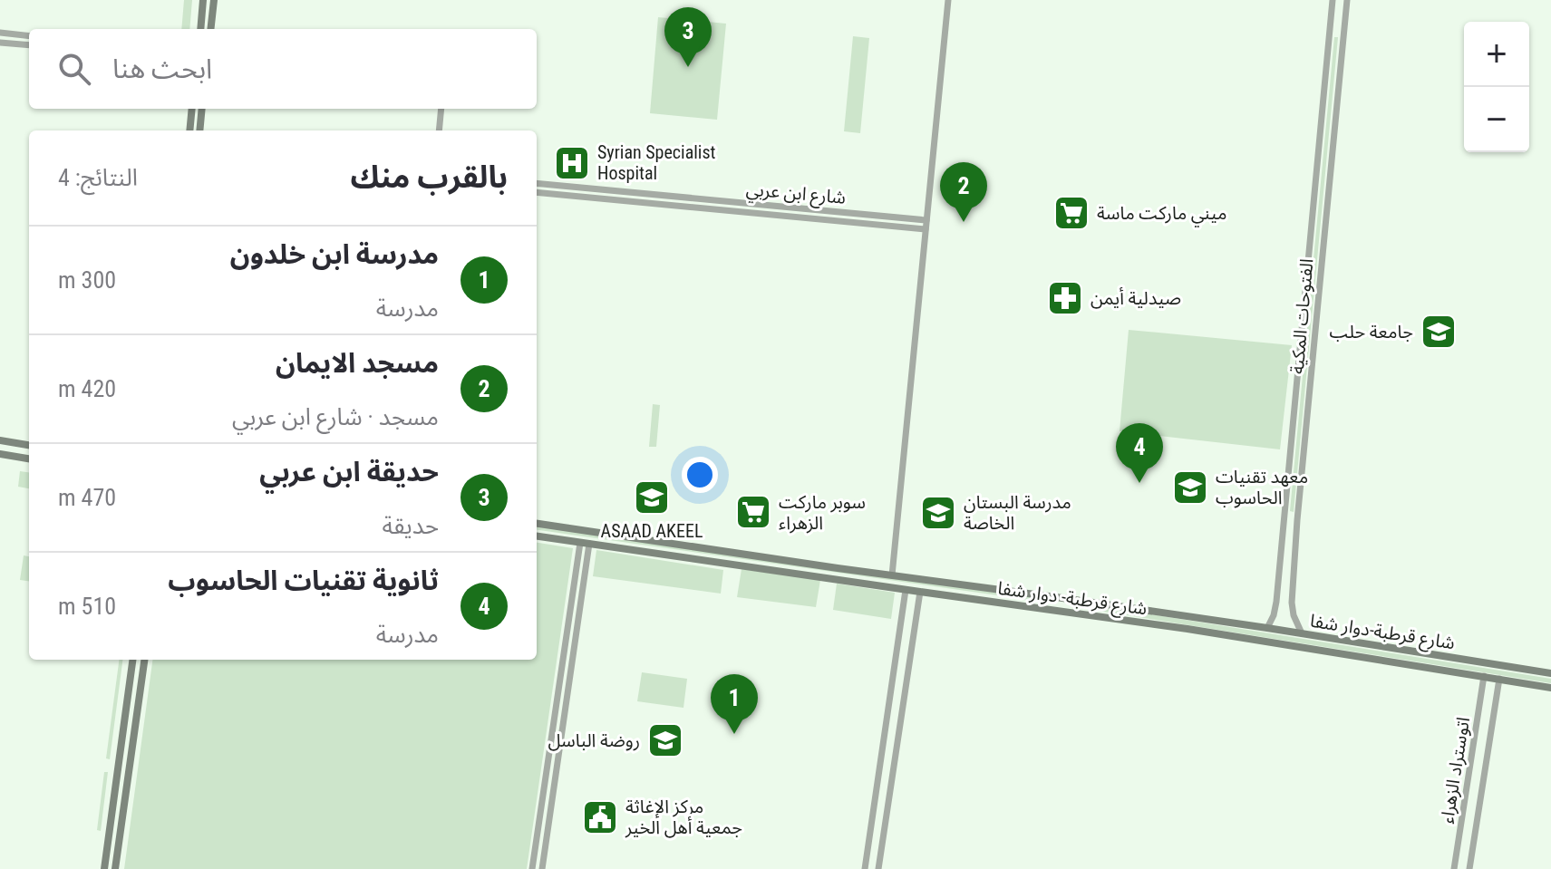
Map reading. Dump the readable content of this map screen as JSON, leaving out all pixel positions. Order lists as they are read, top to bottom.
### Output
{
  "streets": {
    "main road": ["شارع قرطبة- دوار شفا", "شارع قرطبة-دوار شفا"],
    "street": ["شارع ابن عربي", "الفتوحات المكية", "اتوستراد الزهراء"]
  },
  "crossings": [
    ["الفتوحات المكية", "شارع قرطبة-دوار شفا"],
    ["شارع قرطبة- دوار شفا", "اتوستراد الزهراء"]
  ],
  "places": {
    "hospital": ["Syrian Specialist Hospital"],
    "supermarket": ["ميني ماركت ماسة", "سوبر ماركت الزهراء"],
    "pharmacy": ["صيدلية أيمن"],
    "school or university": [
      "جامعة حلب",
      "معهد تقنيات الحاسوب",
      "ASAAD AKEEL",
      "مدرسة البستان الخاصة",
      "روضة الباسل"
    ],
    "public building": ["مركز الإغاثة جمعية أهل الخير"]
  },
  "page": {
    "pins": [
      "3",
      "2",
      "4",
      "1"
    ],
    "map_buttons": ["+", "−"],
    "search": "ابحث هنا",
    "heading": ["بالقرب منك", "النتائج: 4"],
    "list": [
      {
        "mark": "1",
        "name": "مدرسة ابن خلدون",
        "note": "مدرسة",
        "value": "300 m"
      },
      {
        "mark": "2",
        "name": "مسجد الايمان",
        "note": "مسجد · شارع ابن عربي",
        "value": "420 m"
      },
      {
        "mark": "3",
        "name": "حديقة ابن عربي",
        "note": "حديقة",
        "value": "470 m"
      },
      {
        "mark": "4",
        "name": "ثانوية تقنيات الحاسوب",
        "note": "مدرسة",
        "value": "510 m"
      }
    ]
  }
}
